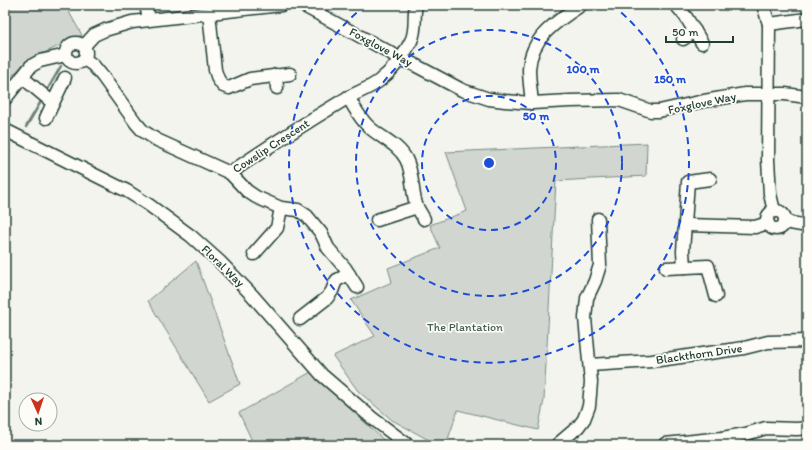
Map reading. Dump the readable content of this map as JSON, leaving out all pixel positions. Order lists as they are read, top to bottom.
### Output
{
  "streets": {
    "street": [
      "Foxglove Way",
      "Cowslip Crescent",
      "Floral Way",
      "Blackthorn Drive"
    ]
  },
  "crossings": [
    ["Foxglove Way", "Cowslip Crescent"]
  ],
  "parks": ["The Plantation"],
  "scale_bar": "50 m",
  "north": "bottom",
  "rings": ["100 m", "150 m", "50 m"]
}
